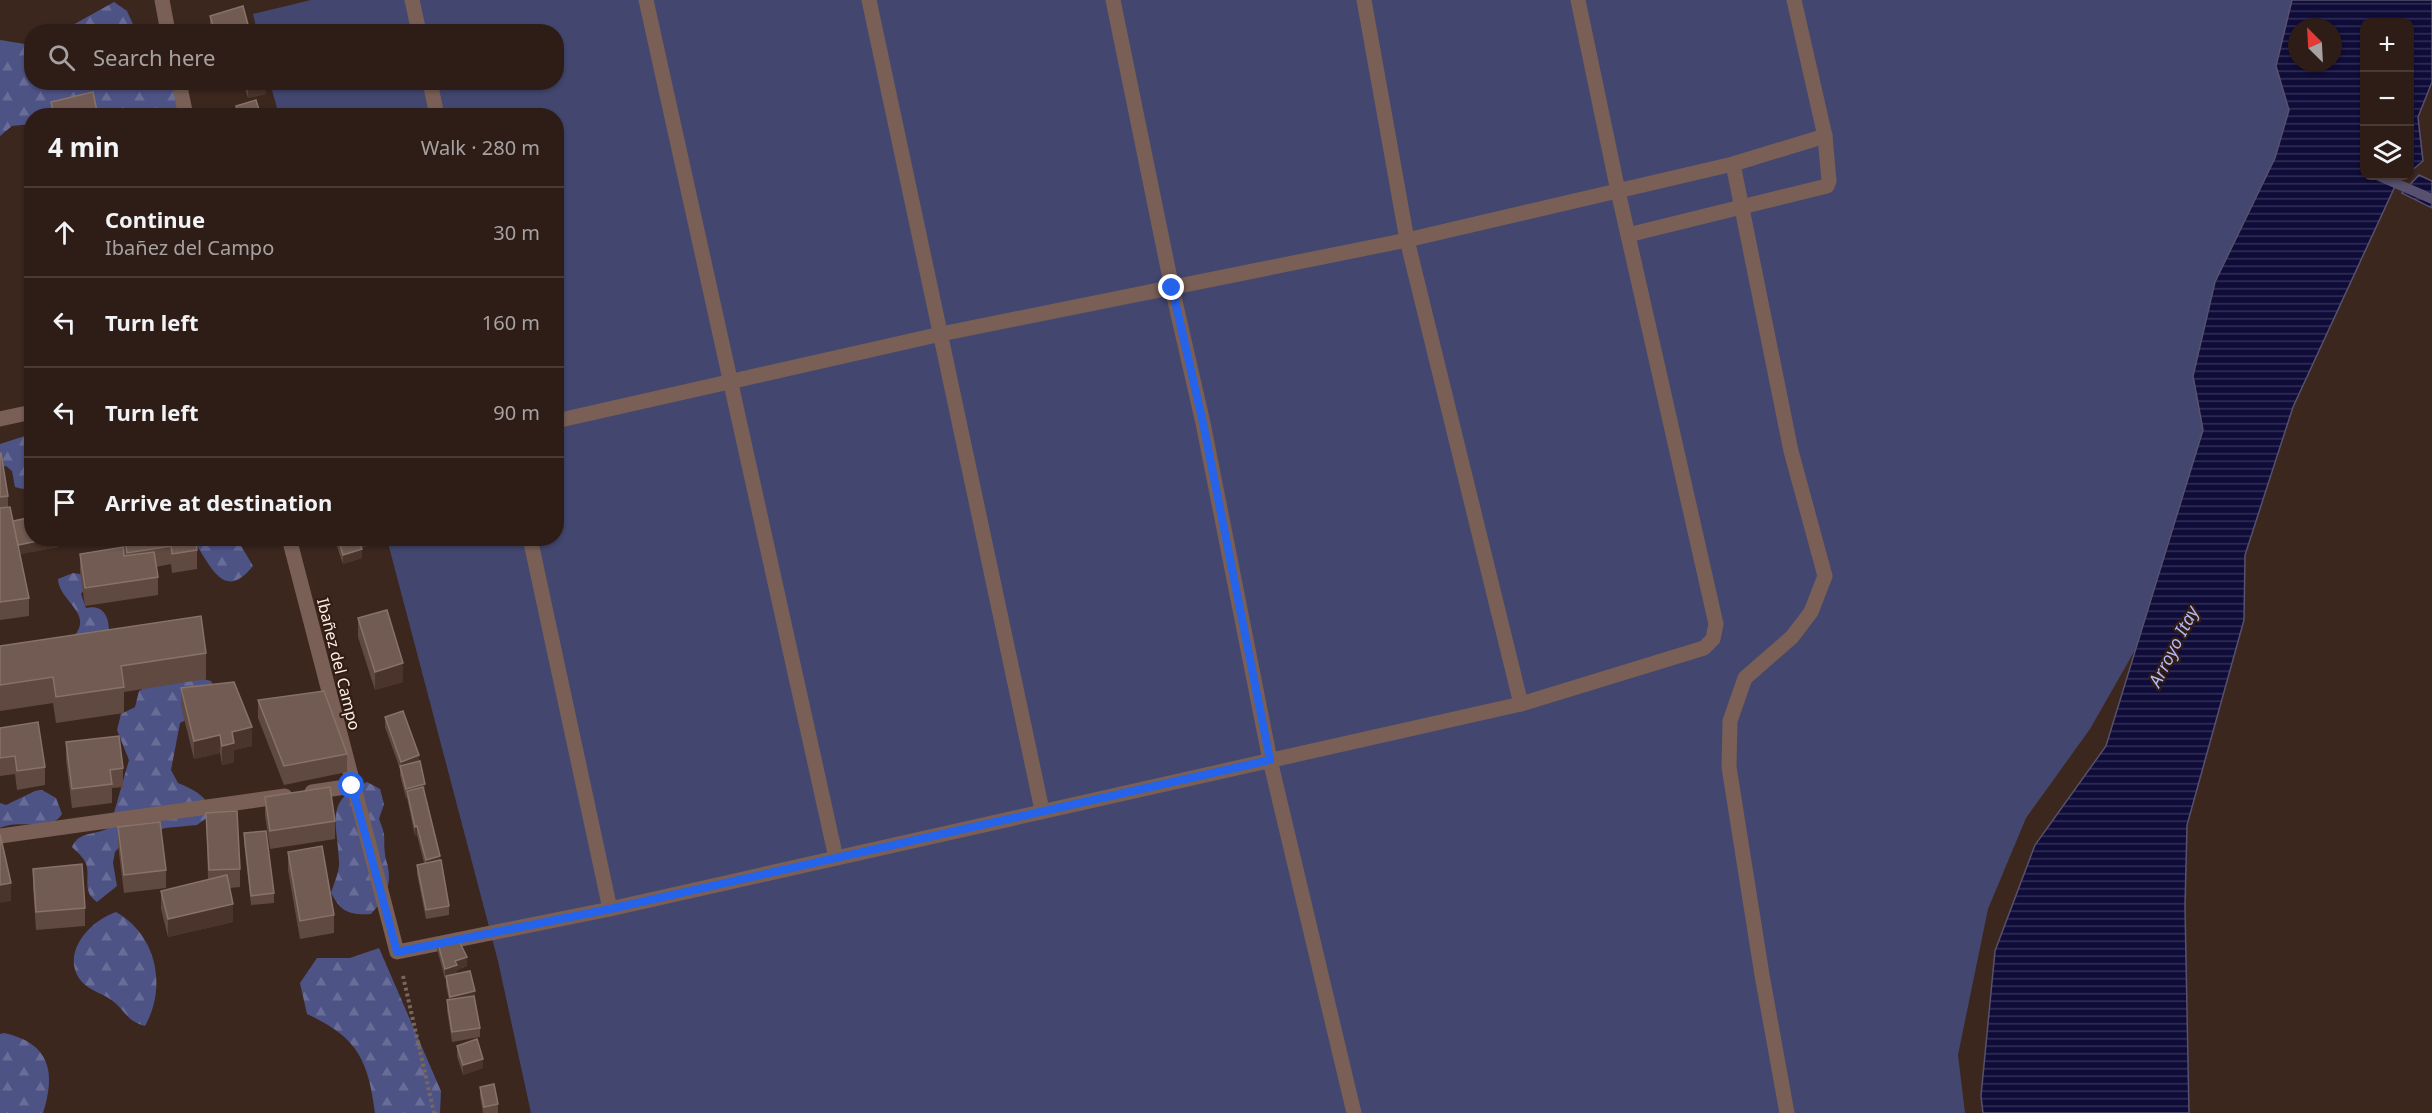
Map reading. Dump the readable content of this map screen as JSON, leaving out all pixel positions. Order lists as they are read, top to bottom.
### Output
{
  "streets": {
    "street": ["Ibañez del Campo"]
  },
  "water": ["Arroyo Itay"],
  "north": "top left",
  "page": {
    "map_buttons": ["+", "−"],
    "search": "Search here",
    "heading": ["4 min", "Walk · 280 m"],
    "list": [
      ["Continue", "Ibañez del Campo", "30 m"],
      ["Turn left", "160 m"],
      ["Turn left", "90 m"],
      "Arrive at destination"
    ]
  }
}
